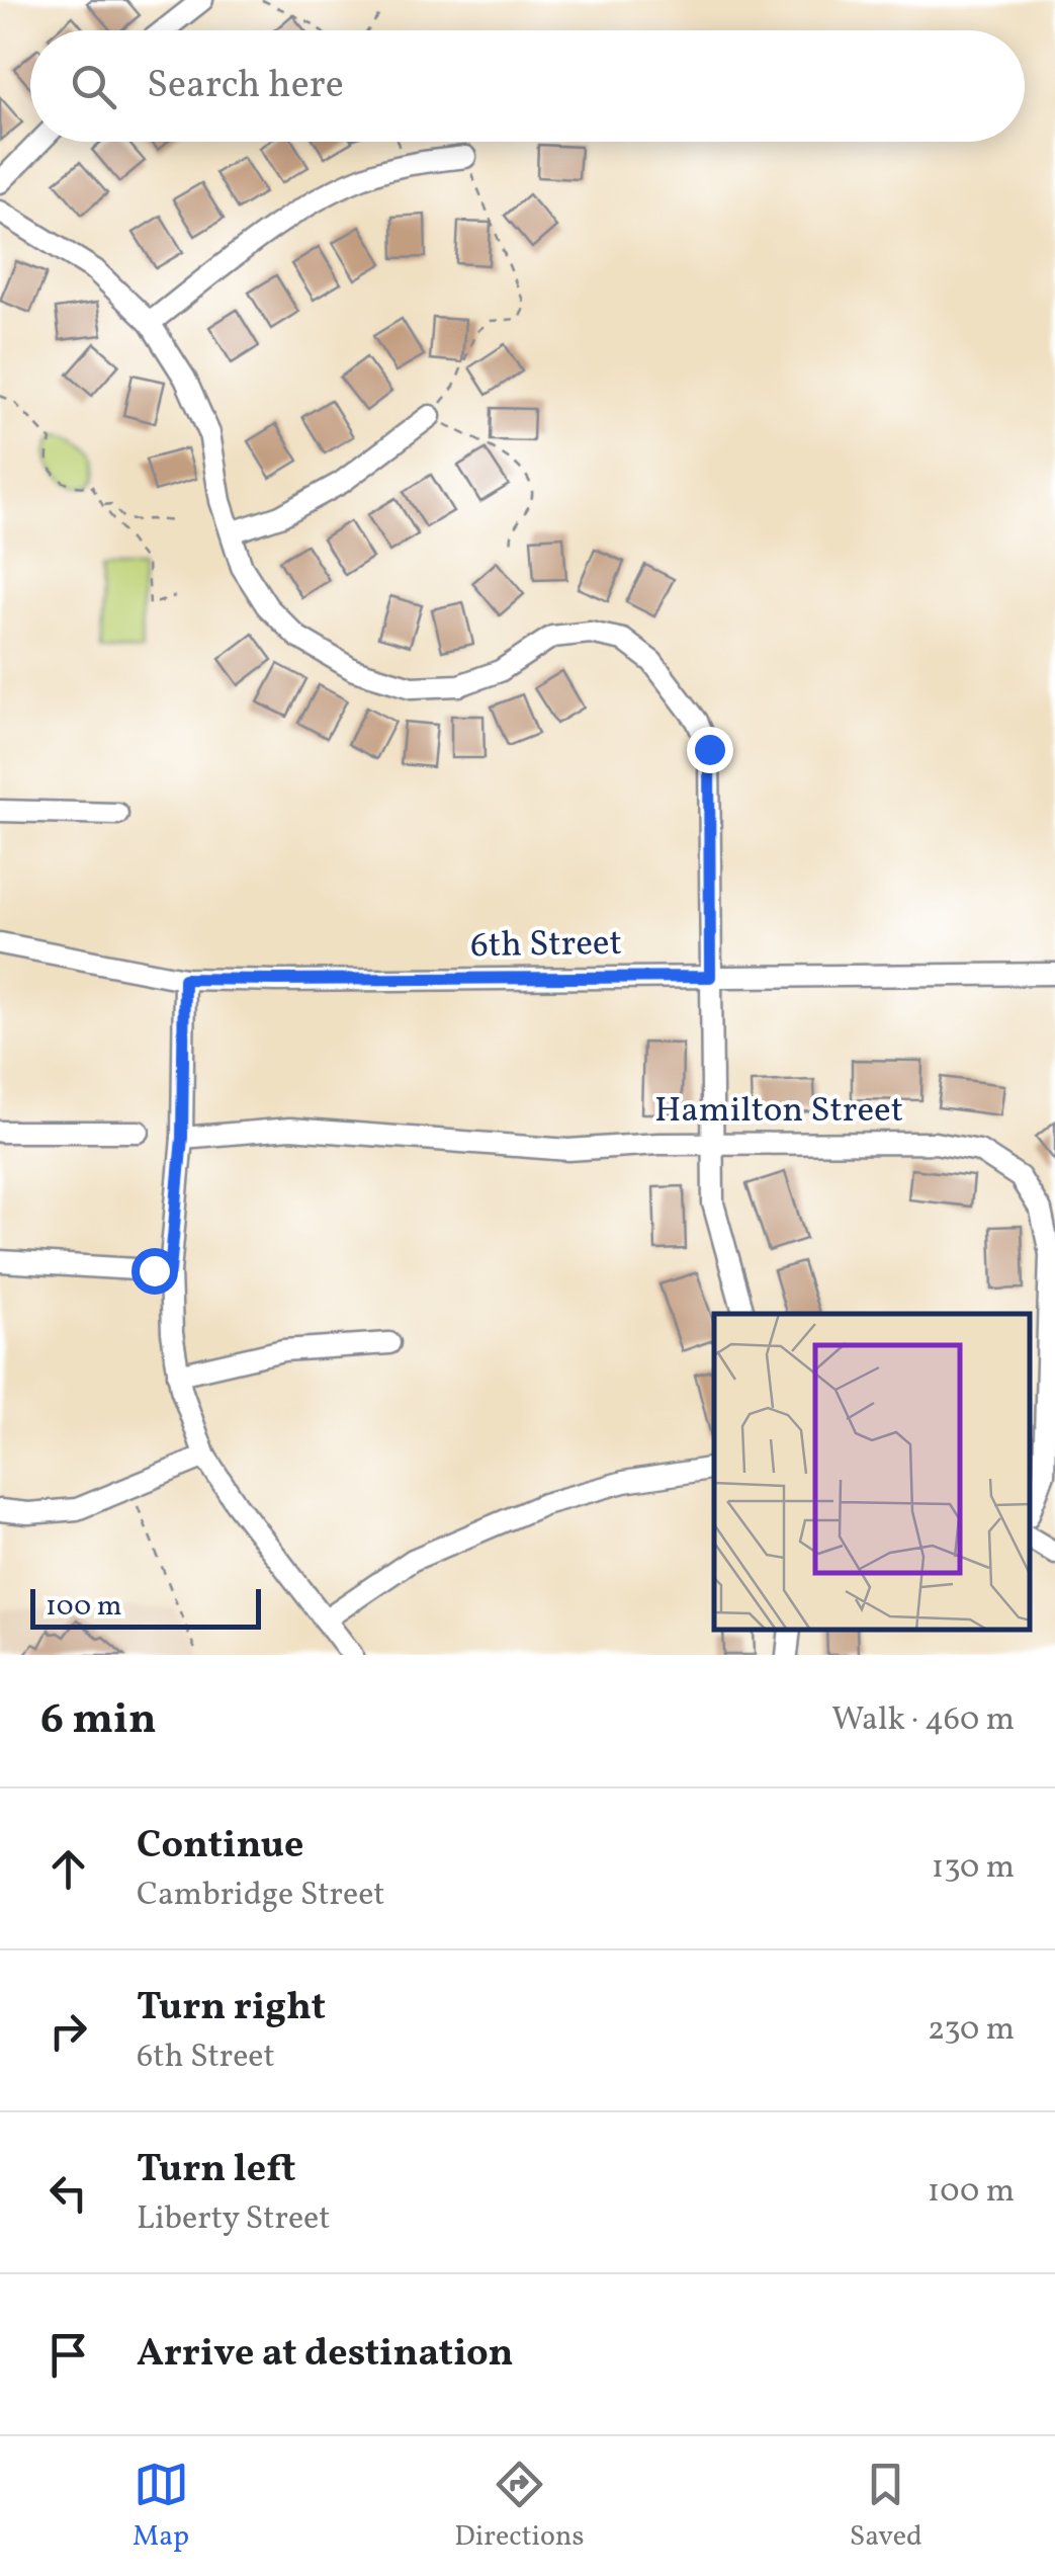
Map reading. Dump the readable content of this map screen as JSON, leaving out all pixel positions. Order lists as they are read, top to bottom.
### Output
{
  "streets": {
    "street": ["6th Street", "Hamilton Street"]
  },
  "scale_bar": "100 m",
  "page": {
    "search": "Search here",
    "scale": "100 m",
    "heading": ["6 min", "Walk · 460 m"],
    "list": [
      ["Continue", "Cambridge Street", "130 m"],
      ["Turn right", "6th Street", "230 m"],
      ["Turn left", "Liberty Street", "100 m"],
      "Arrive at destination"
    ],
    "nav": ["Map", "Directions", "Saved"]
  }
}
